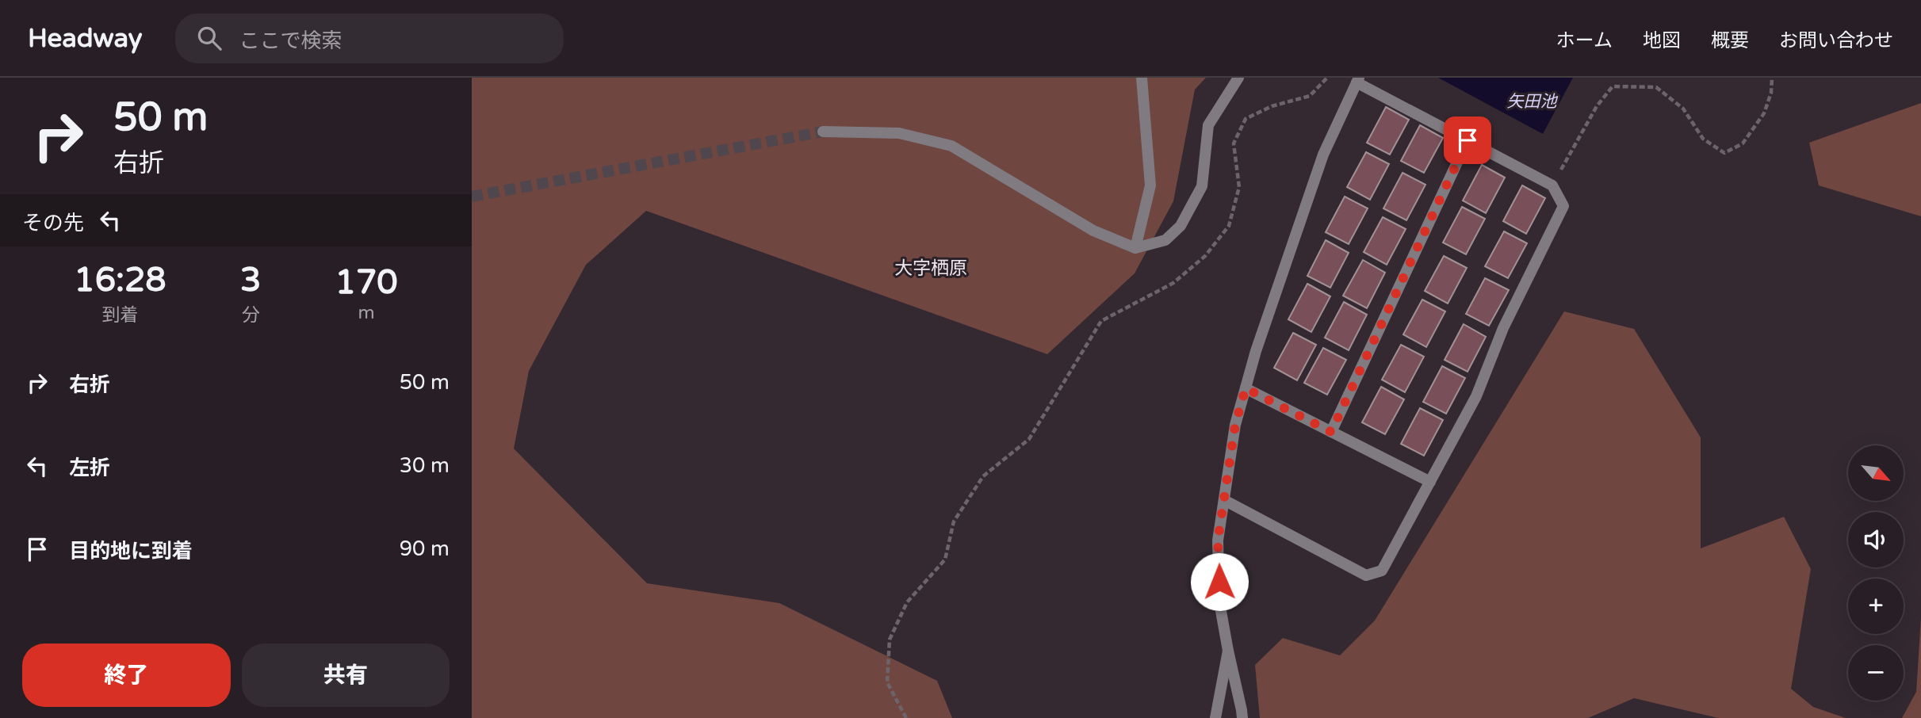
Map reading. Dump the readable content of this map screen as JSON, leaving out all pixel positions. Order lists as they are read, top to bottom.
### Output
{
  "districts": ["大字栖原"],
  "water": ["矢田池"],
  "north": "bottom right",
  "page": {
    "header": "Headway",
    "search": "ここで検索",
    "nav": [
      "ホーム",
      "地図",
      "概要",
      "お問い合わせ"
    ],
    "turn": ["50 m", "右折"],
    "then": "その先",
    "eta": [
      "16:28",
      "到着",
      "3",
      "分",
      "170",
      "m"
    ],
    "list": [
      {
        "name": "右折",
        "value": "50 m"
      },
      {
        "name": "左折",
        "value": "30 m"
      },
      {
        "name": "目的地に到着",
        "value": "90 m"
      }
    ],
    "map_buttons": ["+", "−"],
    "buttons": ["終了", "共有"]
  }
}
